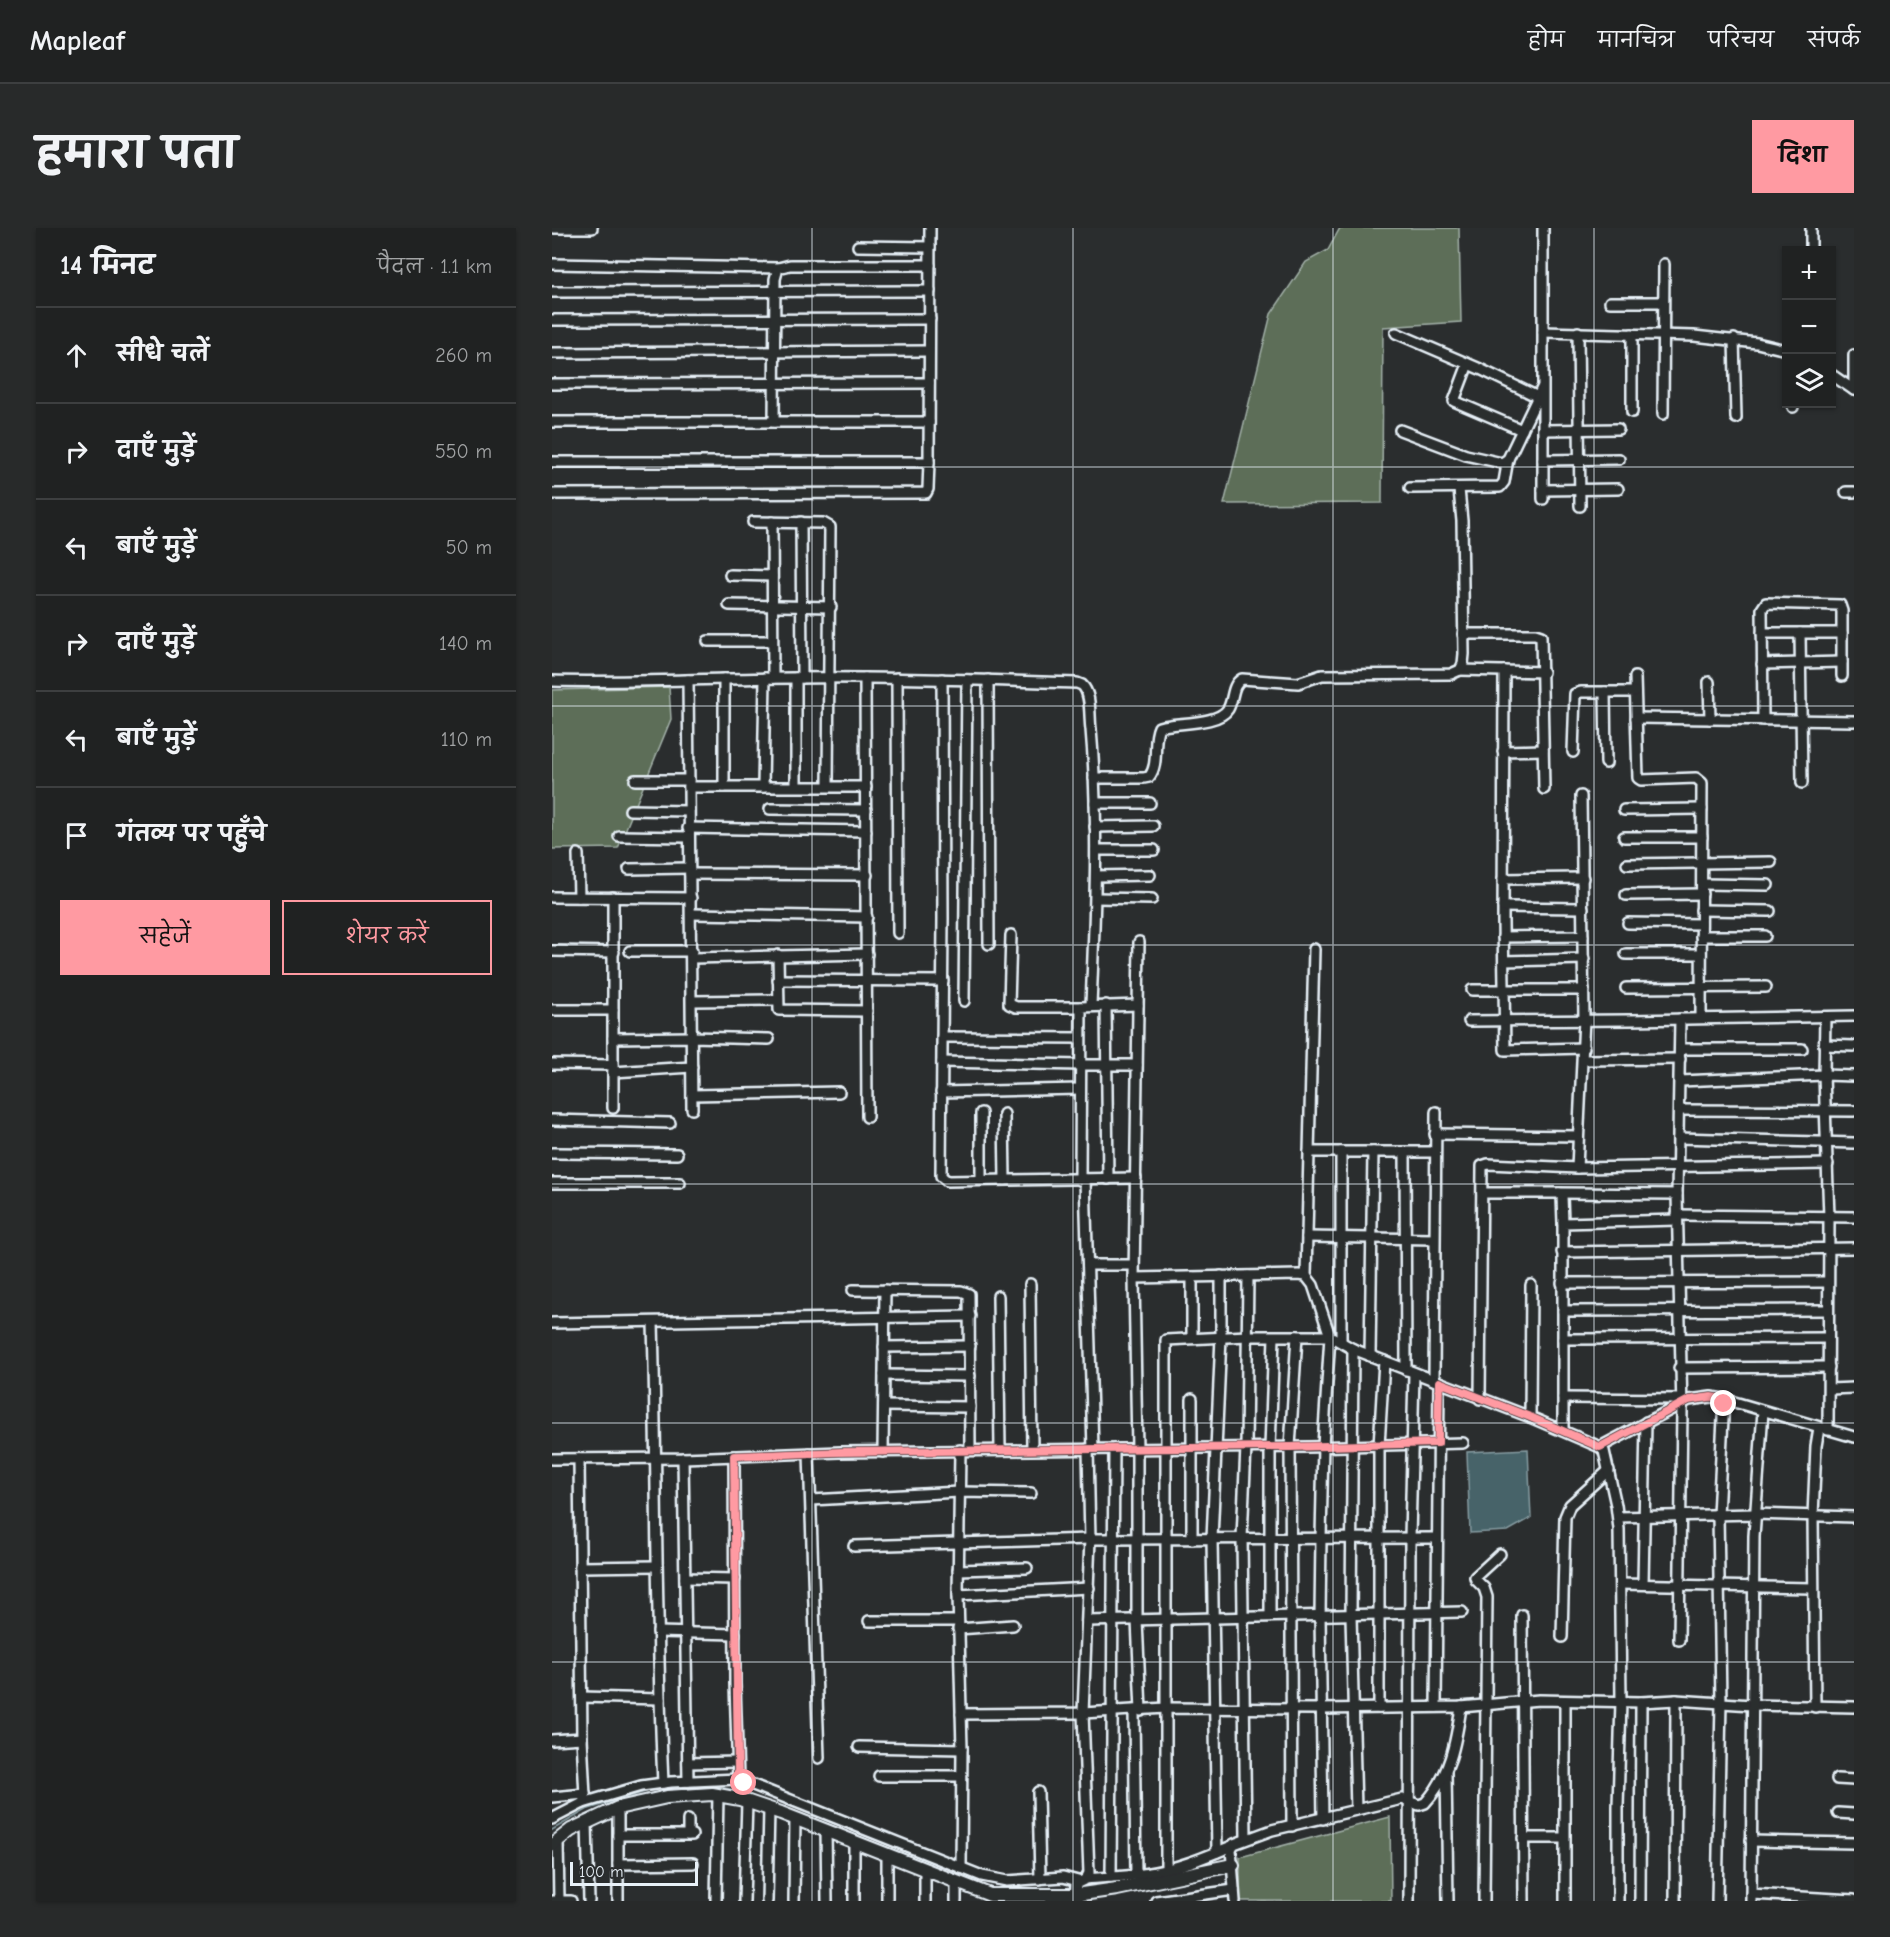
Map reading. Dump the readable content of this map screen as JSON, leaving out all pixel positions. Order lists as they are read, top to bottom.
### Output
{
  "scale_bar": "100 m",
  "page": {
    "header": "Mapleaf",
    "nav": [
      "होम",
      "मानचित्र",
      "परिचय",
      "संपर्क"
    ],
    "title": "हमारा पता",
    "buttons": [
      "दिशा",
      ["सहेजें", "शेयर करें"]
    ],
    "heading": ["14 मिनट", "पैदल · 1.1 km"],
    "map_buttons": ["+", "−"],
    "list": [
      ["सीधे चलें", "260 m"],
      ["दाएँ मुड़ें", "550 m"],
      ["बाएँ मुड़ें", "50 m"],
      ["दाएँ मुड़ें", "140 m"],
      ["बाएँ मुड़ें", "110 m"],
      "गंतव्य पर पहुँचे"
    ],
    "scale": "100 m"
  }
}
